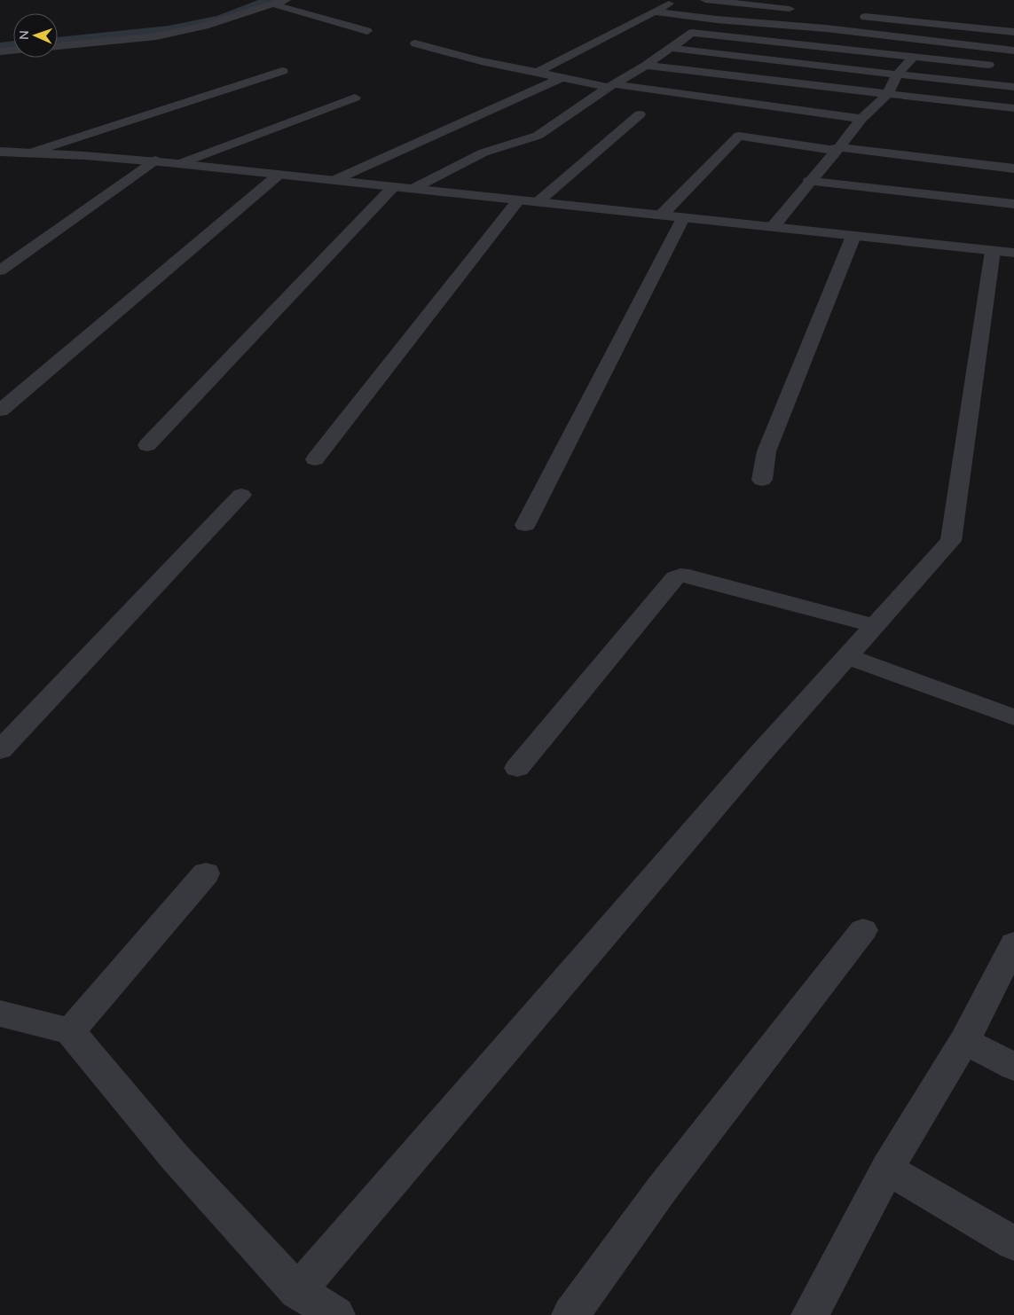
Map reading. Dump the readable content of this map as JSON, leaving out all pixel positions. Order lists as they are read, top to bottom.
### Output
{
  "north": "left"
}
